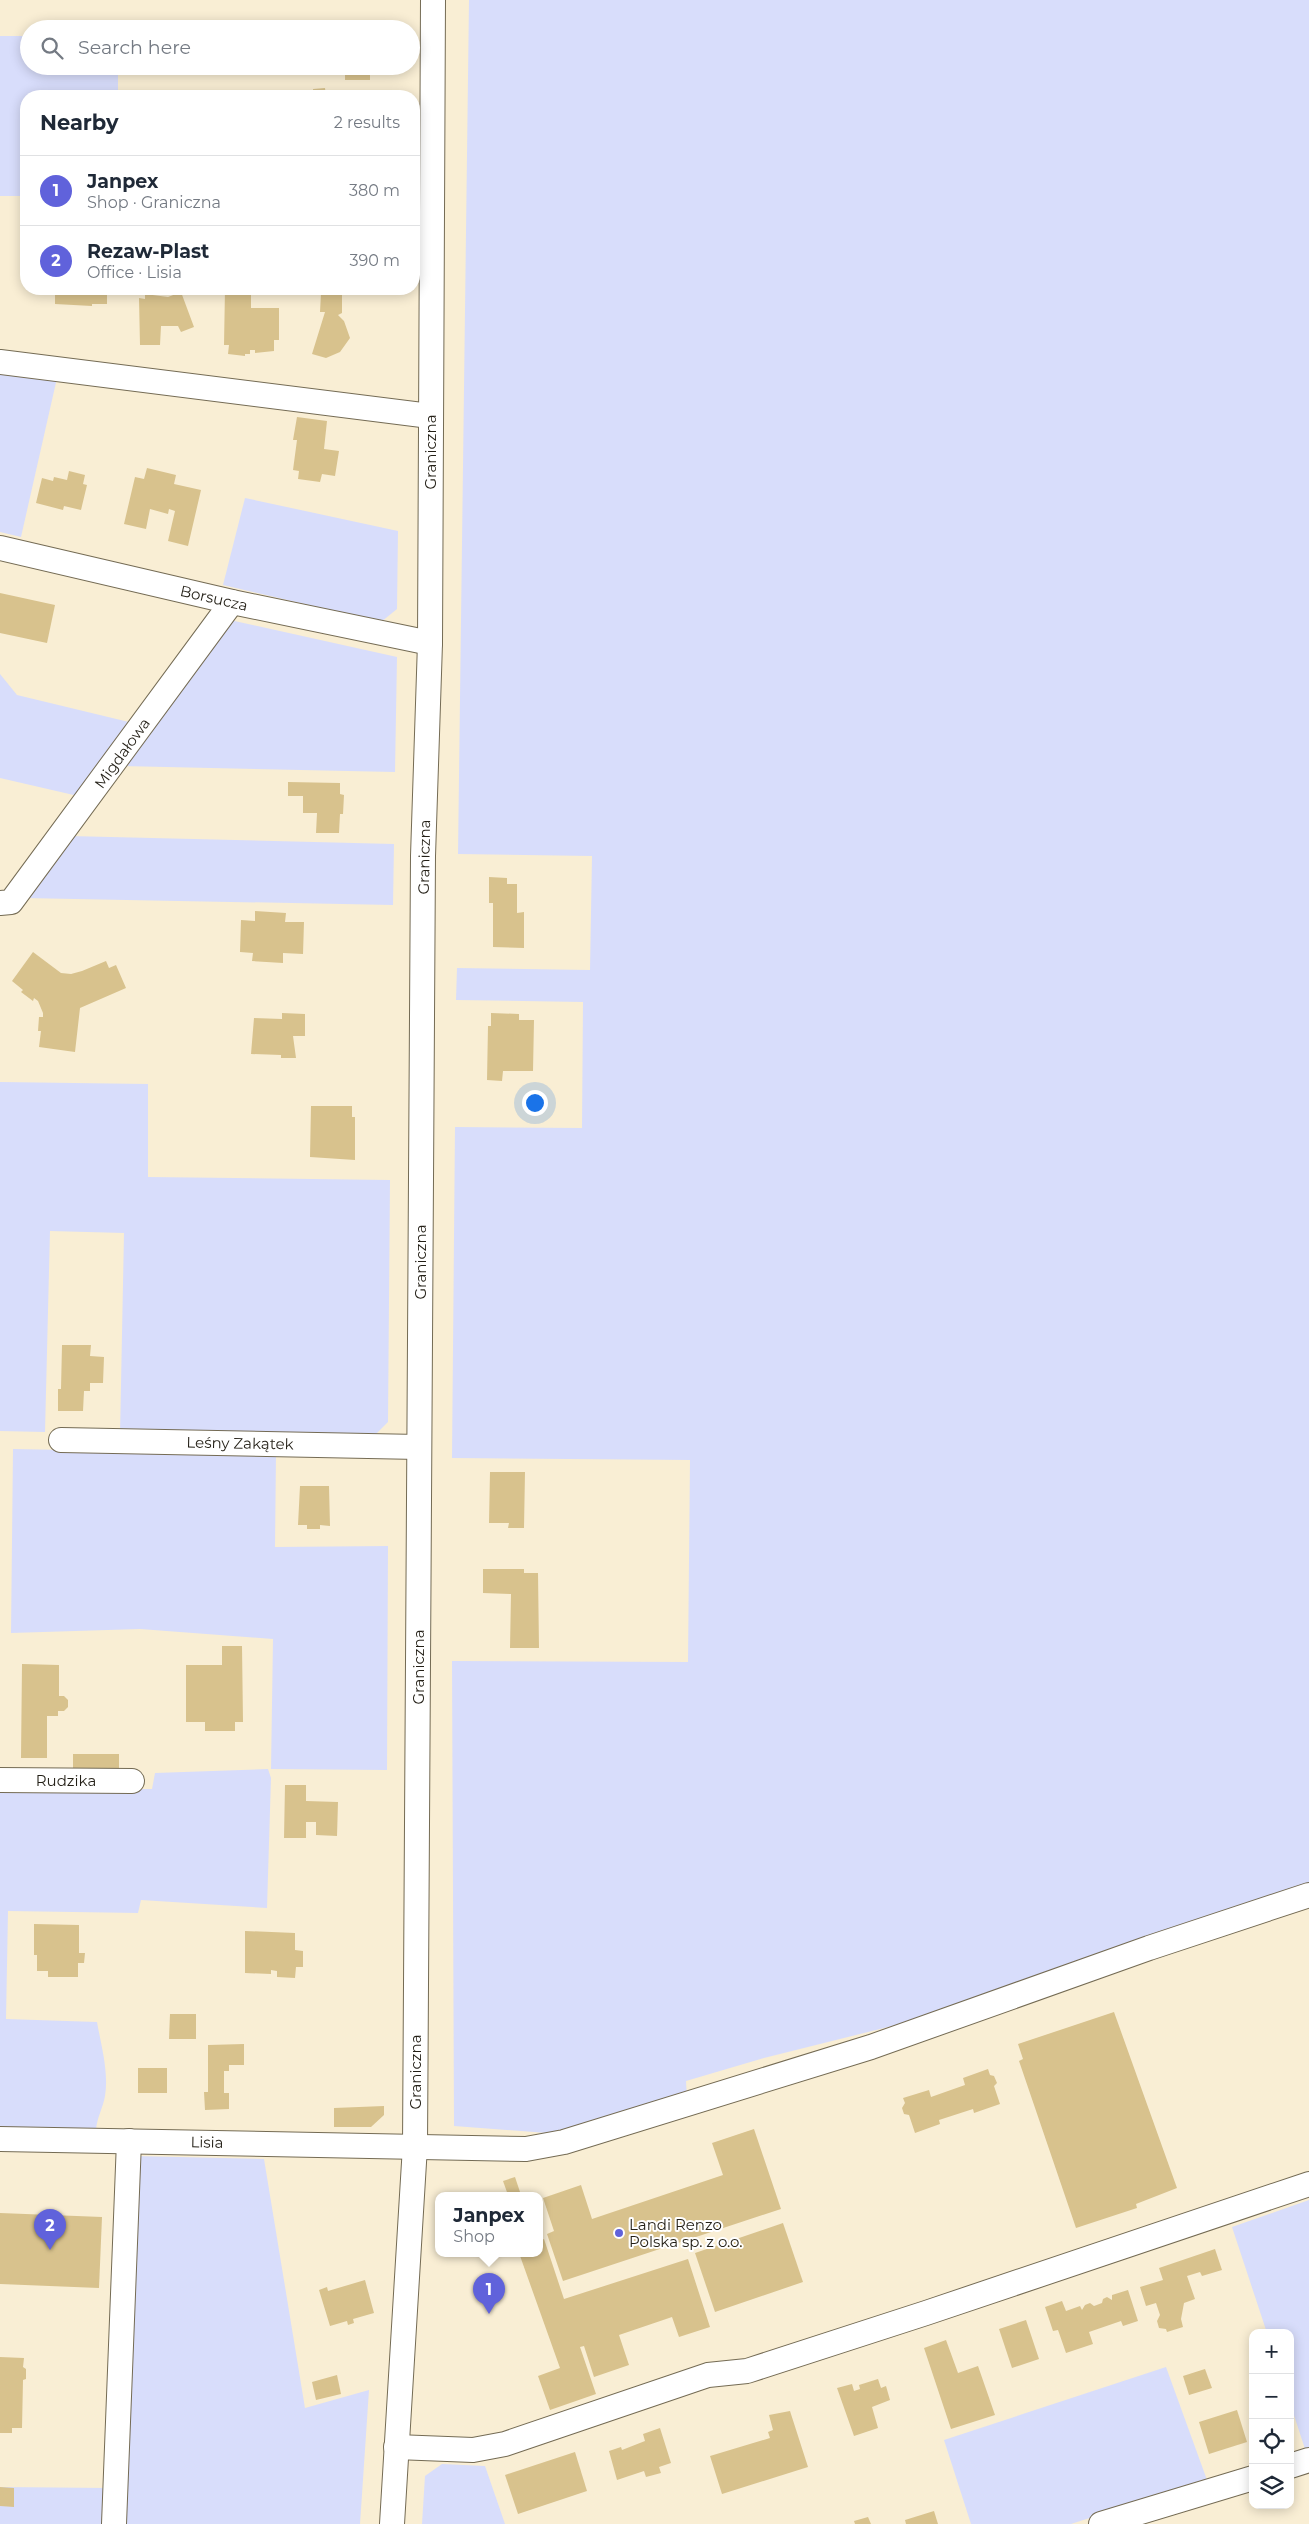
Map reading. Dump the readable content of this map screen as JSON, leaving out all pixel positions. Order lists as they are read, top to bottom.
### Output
{
  "streets": {
    "street": [
      "Graniczna",
      "Borsucza",
      "Migdałowa",
      "Leśny Zakątek",
      "Rudzika",
      "Lisia"
    ]
  },
  "crossings": [
    ["Graniczna", "Borsucza"],
    ["Graniczna", "Leśny Zakątek"],
    ["Graniczna", "Lisia"],
    ["Borsucza", "Migdałowa"]
  ],
  "places": ["Landi Renzo Polska sp. z o.o."],
  "page": {
    "search": "Search here",
    "heading": ["Nearby", "2 results"],
    "list": [
      {
        "mark": "1",
        "name": "Janpex",
        "note": "Shop · Graniczna",
        "value": "380 m"
      },
      {
        "mark": "2",
        "name": "Rezaw-Plast",
        "note": "Office · Lisia",
        "value": "390 m"
      }
    ],
    "popup": ["Janpex", "Shop"],
    "pins": ["2", "1"],
    "map_buttons": ["+", "−"]
  }
}
